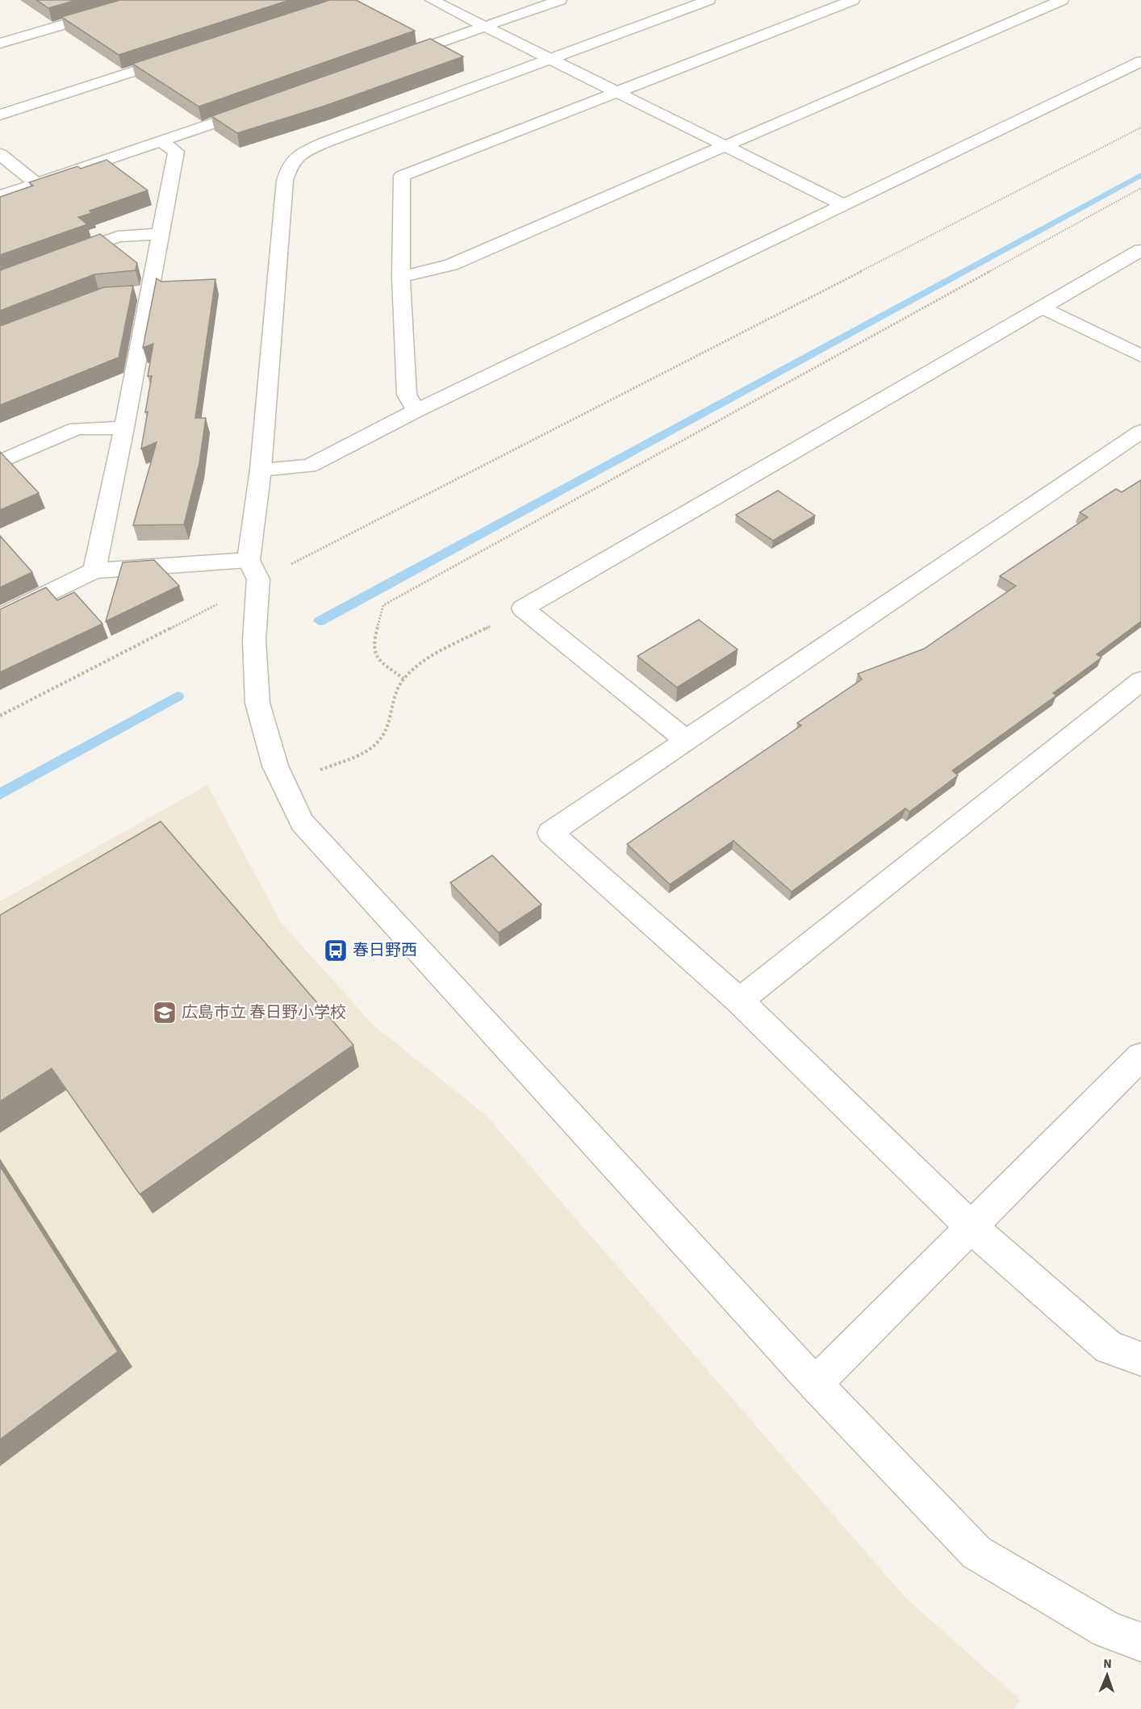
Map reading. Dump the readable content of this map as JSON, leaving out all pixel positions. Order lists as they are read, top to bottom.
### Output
{
  "places": {
    "bus stop": ["春日野西"],
    "school or university": ["広島市立 春日野小学校"]
  },
  "north": "top"
}
